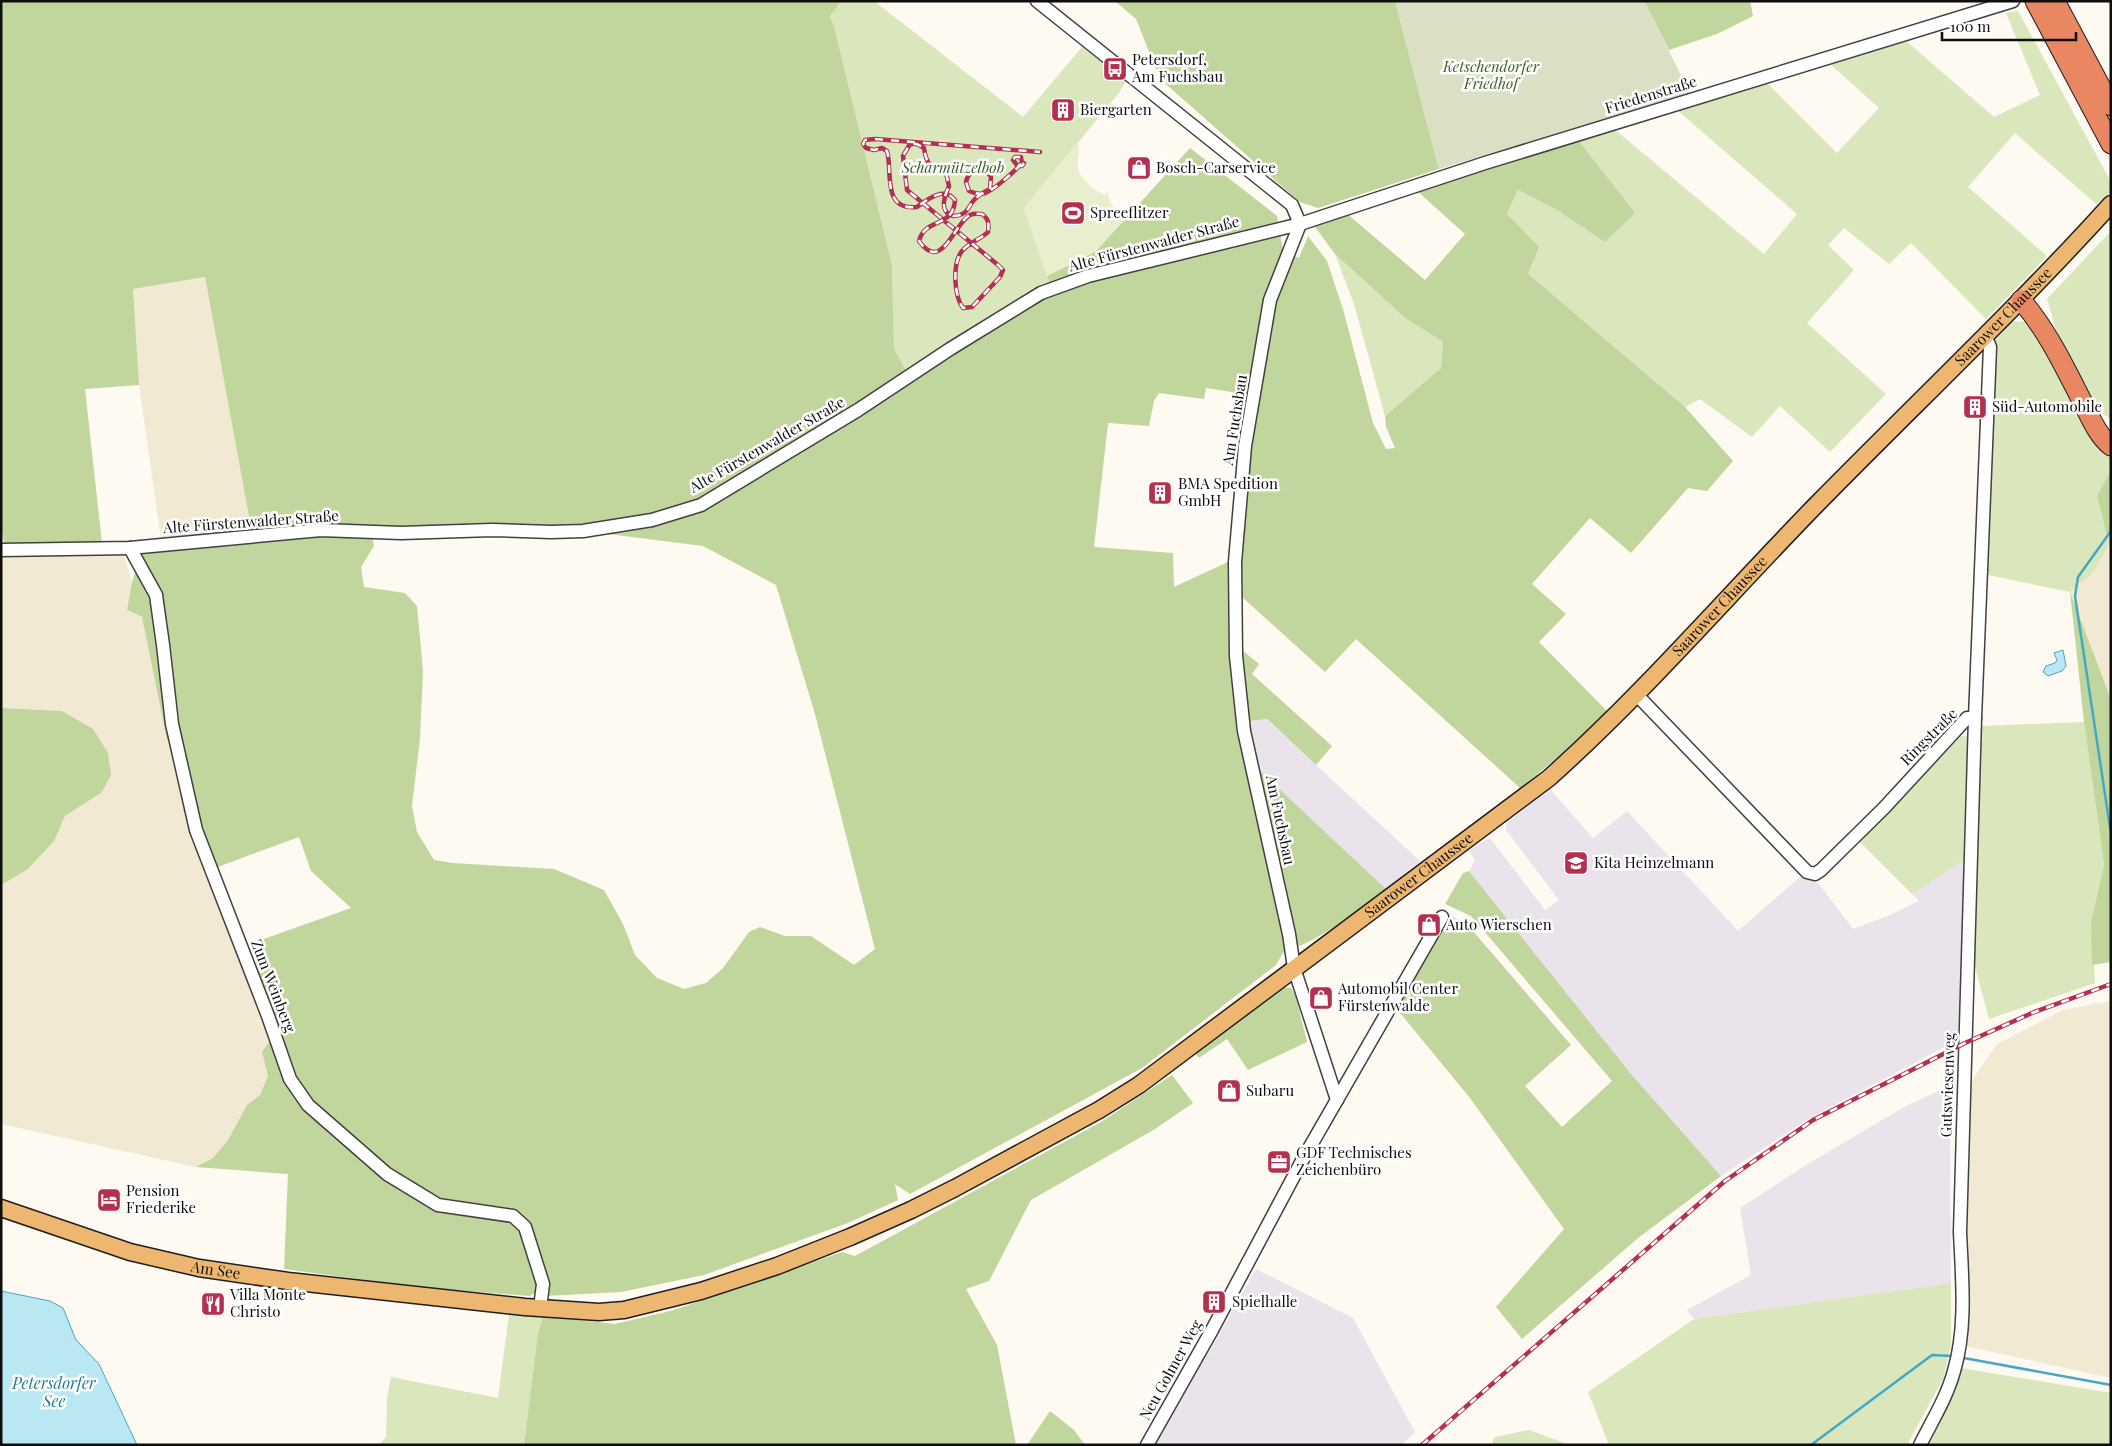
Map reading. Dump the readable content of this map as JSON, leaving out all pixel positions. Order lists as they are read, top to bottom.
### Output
{
  "streets": {
    "main road": ["Saarower Chaussee", "Am See"],
    "street": [
      "Friedenstraße",
      "Alte Fürstenwalder Straße",
      "Am Fuchsbau",
      "Ringstraße",
      "Zum Weinberg",
      "Gutswiesenweg",
      "Neu Golmer Weg"
    ]
  },
  "crossings": [
    ["Friedenstraße", "Alte Fürstenwalder Straße"],
    ["Friedenstraße", "Am Fuchsbau"],
    ["Alte Fürstenwalder Straße", "Am Fuchsbau"],
    ["Alte Fürstenwalder Straße", "Zum Weinberg"],
    ["Saarower Chaussee", "Am Fuchsbau"],
    ["Saarower Chaussee", "Ringstraße"],
    ["Saarower Chaussee", "Zum Weinberg"],
    ["Saarower Chaussee", "Am See"],
    ["Ringstraße", "Gutswiesenweg"],
    ["Zum Weinberg", "Am See"]
  ],
  "water": ["Petersdorfer See"],
  "parks": ["Ketschendorfer Friedhof", "Scharmützelbob"],
  "places": {
    "bus stop": ["Petersdorf, Am Fuchsbau"],
    "building": [
      "Biergarten",
      "Süd-Automobile",
      "BMA Spedition GmbH",
      "Spielhalle"
    ],
    "shop": [
      "Bosch-Carservice",
      "Auto Wierschen",
      "Automobil Center Fürstenwalde",
      "Subaru"
    ],
    "sports": ["Spreeflitzer"],
    "school or university": ["Kita Heinzelmann"],
    "office": ["GDF Technisches Zeichenbüro"],
    "hotel": ["Pension Friederike"],
    "restaurant": ["Villa Monte Christo"]
  },
  "scale_bar": "100 m"
}
